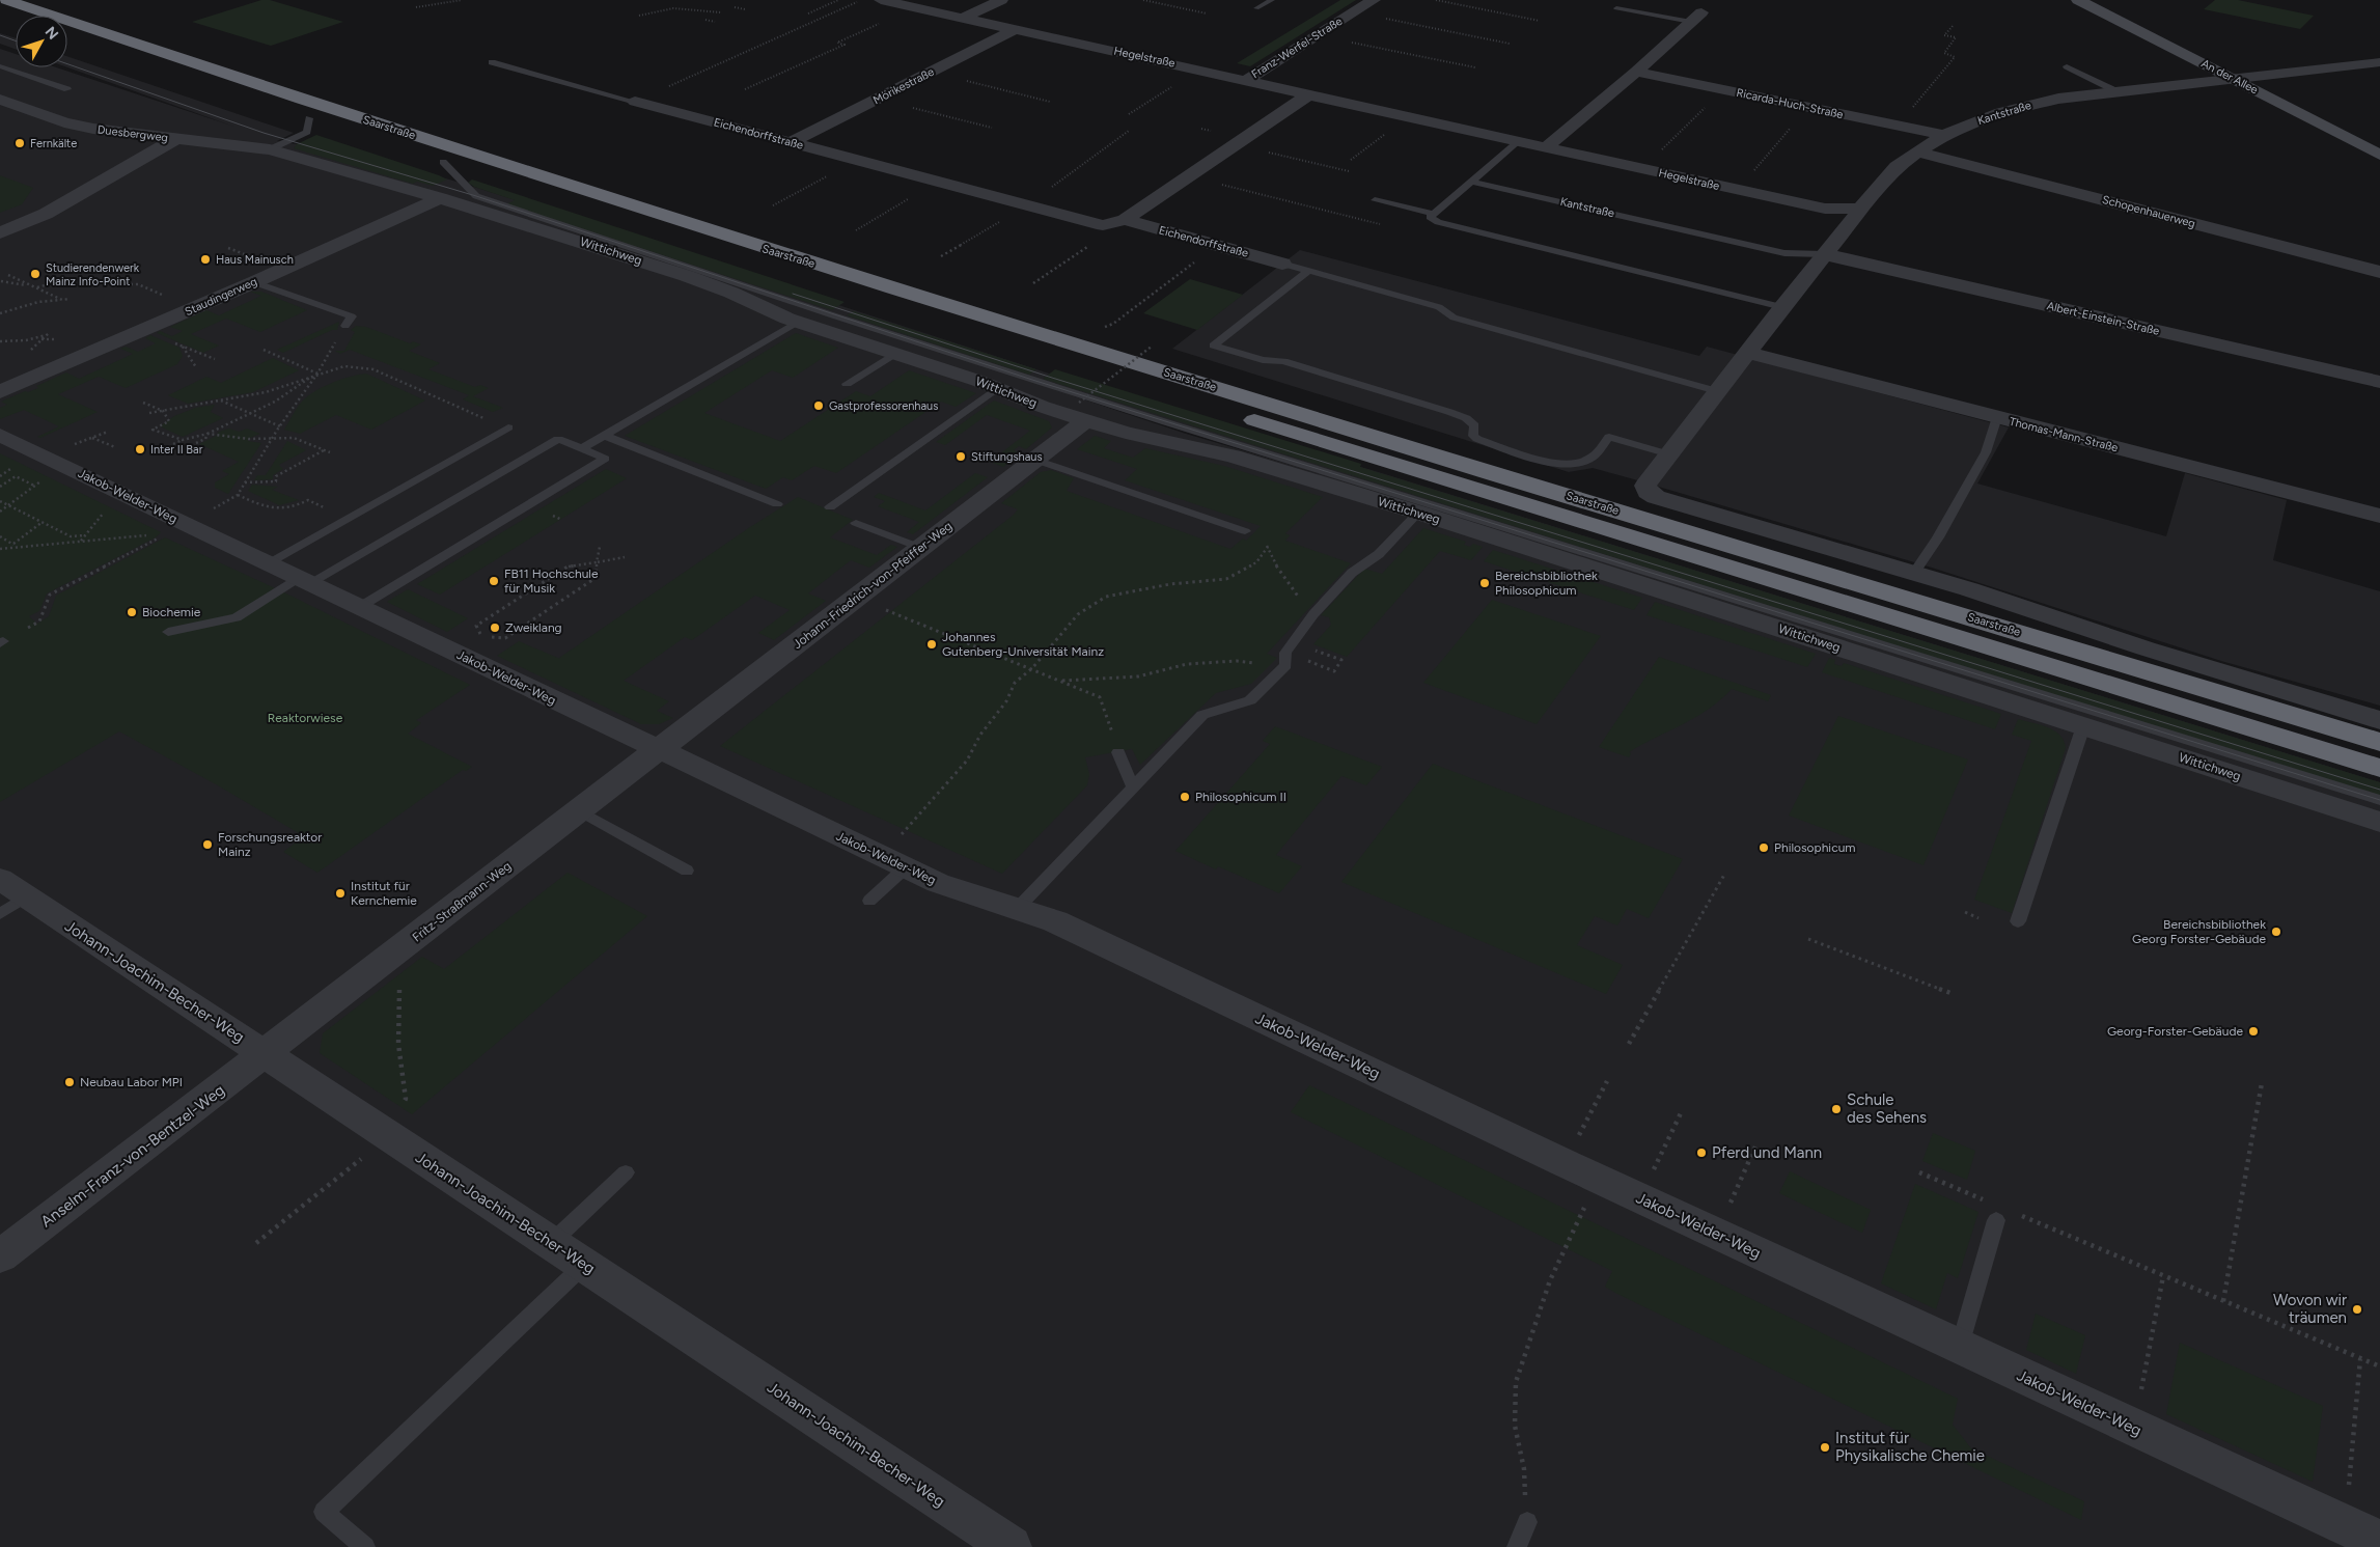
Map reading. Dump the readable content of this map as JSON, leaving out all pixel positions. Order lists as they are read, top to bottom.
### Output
{
  "streets": {
    "highway": ["Saarstraße"],
    "main road": ["An der Allee"],
    "street": [
      "Franz-Werfel-Straße",
      "Hegelstraße",
      "Mörikestraße",
      "Ricarda-Huch-Straße",
      "Kantstraße",
      "Duesbergweg",
      "Eichendorffstraße",
      "Schopenhauerweg",
      "Wittichweg",
      "Staudingerweg",
      "Albert-Einstein-Straße",
      "Thomas-Mann-Straße",
      "Jakob-Welder-Weg",
      "Johann-Friedrich-von-Pfeiffer-Weg",
      "Fritz-Straßmann-Weg",
      "Johann-Joachim-Becher-Weg",
      "Anselm-Franz-von-Bentzel-Weg"
    ]
  },
  "crossings": [
    ["Franz-Werfel-Straße", "Hegelstraße"],
    ["Hegelstraße", "Mörikestraße"],
    ["Hegelstraße", "Kantstraße"],
    ["Hegelstraße", "Eichendorffstraße"],
    ["An der Allee", "Kantstraße"],
    ["Mörikestraße", "Eichendorffstraße"],
    ["Ricarda-Huch-Straße", "Kantstraße"],
    ["Kantstraße", "Saarstraße"],
    ["Kantstraße", "Schopenhauerweg"],
    ["Kantstraße", "Albert-Einstein-Straße"],
    ["Kantstraße", "Thomas-Mann-Straße"],
    ["Duesbergweg", "Wittichweg"],
    ["Duesbergweg", "Staudingerweg"],
    ["Wittichweg", "Staudingerweg"],
    ["Wittichweg", "Johann-Friedrich-von-Pfeiffer-Weg"],
    ["Jakob-Welder-Weg", "Johann-Friedrich-von-Pfeiffer-Weg"],
    ["Jakob-Welder-Weg", "Fritz-Straßmann-Weg"],
    ["Johann-Friedrich-von-Pfeiffer-Weg", "Fritz-Straßmann-Weg"],
    ["Fritz-Straßmann-Weg", "Johann-Joachim-Becher-Weg"],
    ["Fritz-Straßmann-Weg", "Anselm-Franz-von-Bentzel-Weg"],
    ["Johann-Joachim-Becher-Weg", "Anselm-Franz-von-Bentzel-Weg"]
  ],
  "parks": ["Reaktorwiese"],
  "places": [
    "Fernkälte",
    "Haus Mainusch",
    "Studierendenwerk Mainz Info-Point",
    "Gastprofessorenhaus",
    "Inter II Bar",
    "Stiftungshaus",
    "FB11 Hochschule für Musik",
    "Bereichsbibliothek Philosophicum",
    "Biochemie",
    "Zweiklang",
    "Johannes Gutenberg-Universität Mainz",
    "Philosophicum II",
    "Forschungsreaktor Mainz",
    "Philosophicum",
    "Institut für Kernchemie",
    "Bereichsbibliothek Georg Forster-Gebäude",
    "Georg-Forster-Gebäude",
    "Neubau Labor MPI",
    "Schule des Sehens",
    "Pferd und Mann",
    "Wovon wir träumen",
    "Institut für Physikalische Chemie"
  ],
  "north": "top right"
}
